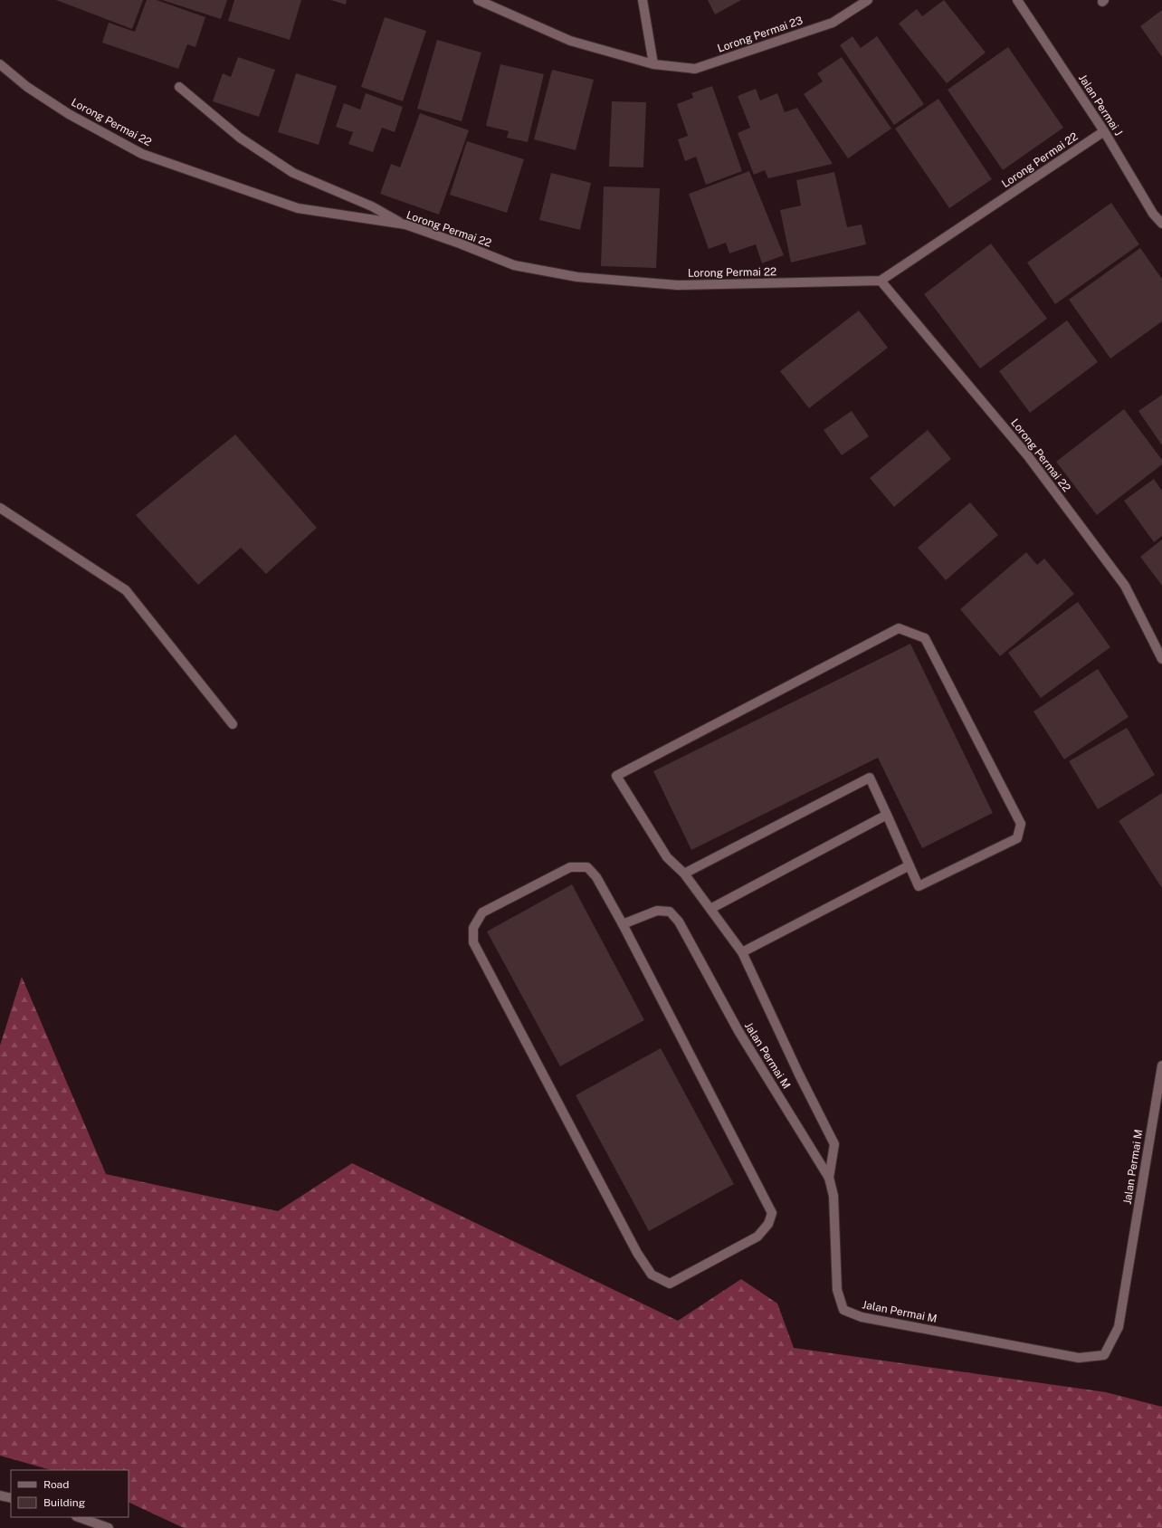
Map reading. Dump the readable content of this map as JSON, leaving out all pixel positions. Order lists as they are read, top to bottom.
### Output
{
  "streets": {
    "street": [
      "Lorong Permai 23",
      "Jalan Permai J",
      "Lorong Permai 22",
      "Jalan Permai M"
    ]
  },
  "crossings": [
    ["Jalan Permai J", "Lorong Permai 22"]
  ],
  "legend": ["Road", "Building"]
}
